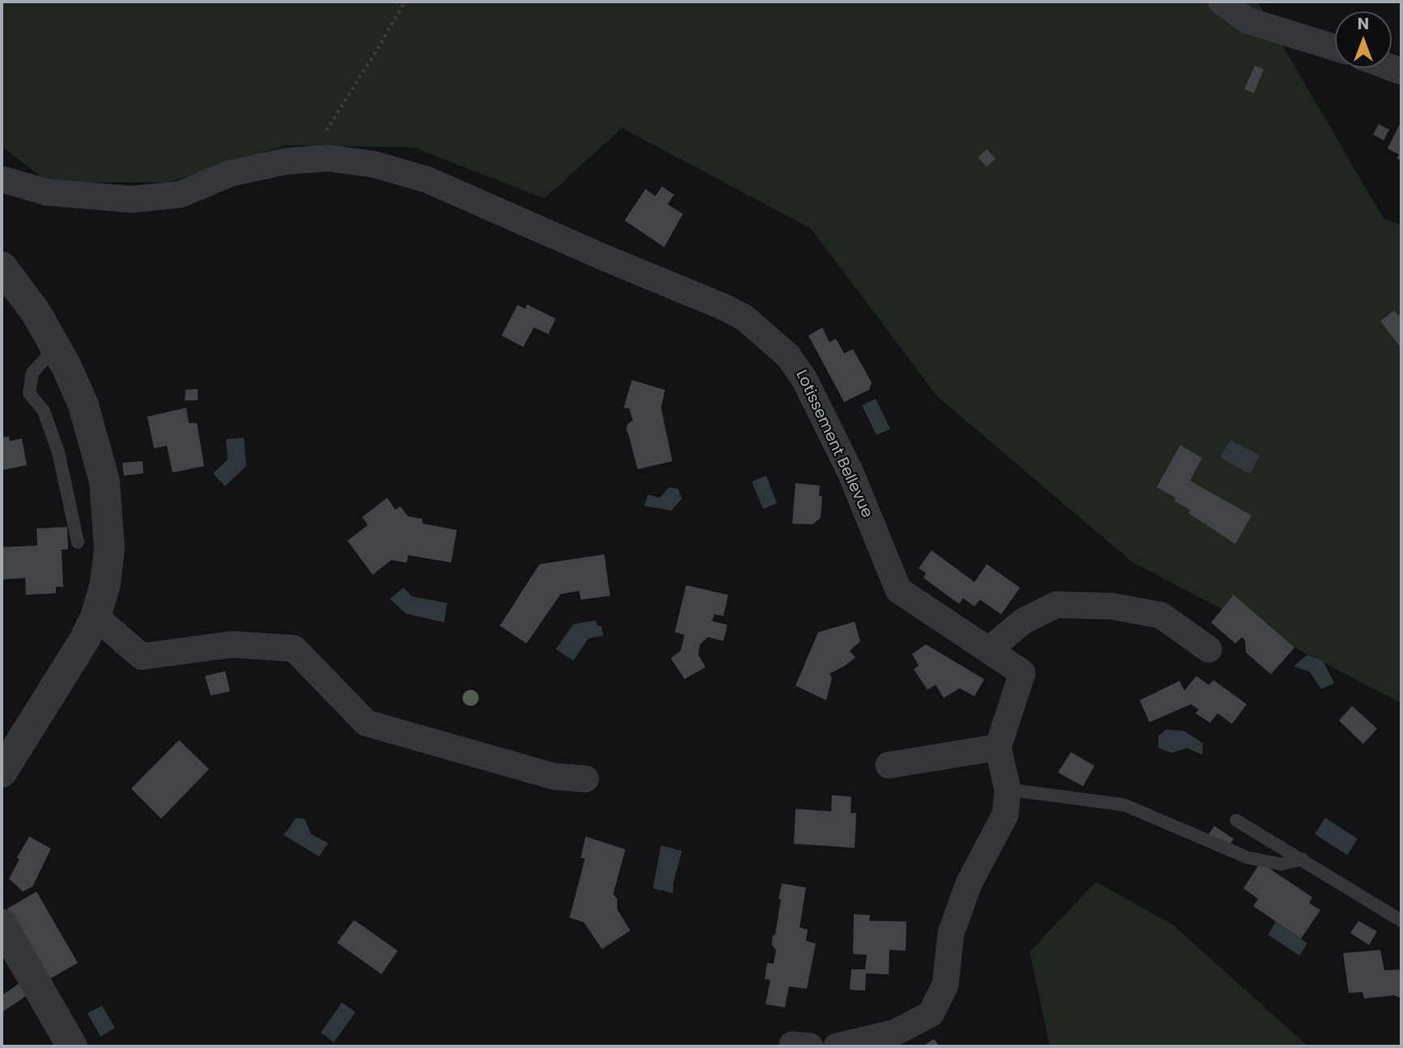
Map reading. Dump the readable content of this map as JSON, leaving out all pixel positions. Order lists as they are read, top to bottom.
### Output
{
  "streets": {
    "street": ["Lotissement Bellevue"]
  },
  "north": "top"
}
